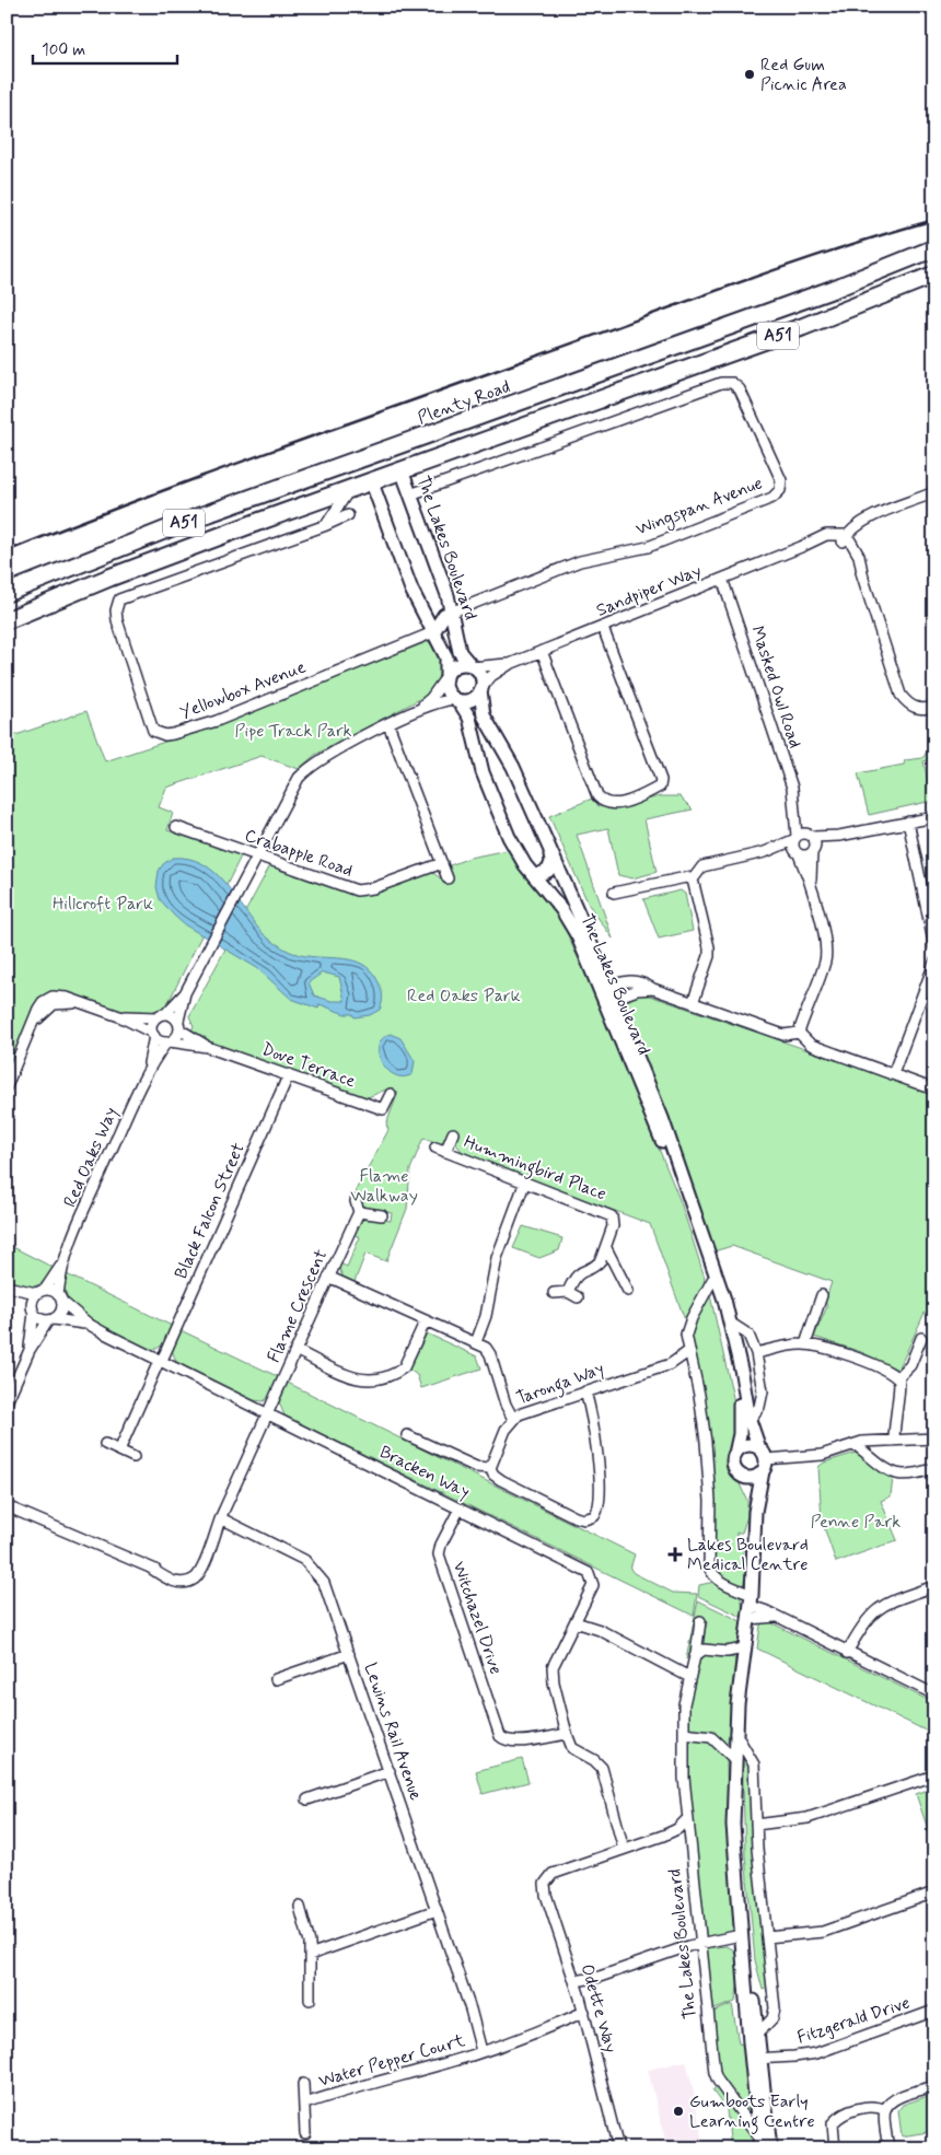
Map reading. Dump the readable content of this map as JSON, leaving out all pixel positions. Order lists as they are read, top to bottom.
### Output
{
  "streets": {
    "highway": ["A51", "Plenty Road"],
    "street": [
      "Wingspan Avenue",
      "The Lakes Boulevard",
      "Sandpiper Way",
      "Masked Owl Road",
      "Yellowbox Avenue",
      "Crabapple Road",
      "Dove Terrace",
      "Red Oaks Way",
      "Hummingbird Place",
      "Black Falcon Street",
      "Flame Crescent",
      "Taronga Way",
      "Bracken Way",
      "Witchazel Drive",
      "Lewins Rail Avenue",
      "Odette Way",
      "Fitzgerald Drive",
      "Water Pepper Court"
    ]
  },
  "crossings": [
    ["A51", "The Lakes Boulevard"],
    ["Wingspan Avenue", "The Lakes Boulevard"],
    ["The Lakes Boulevard", "Sandpiper Way"],
    ["The Lakes Boulevard", "Fitzgerald Drive"],
    ["Sandpiper Way", "Masked Owl Road"],
    ["Dove Terrace", "Red Oaks Way"],
    ["Dove Terrace", "Black Falcon Street"],
    ["Red Oaks Way", "Bracken Way"],
    ["Black Falcon Street", "Bracken Way"],
    ["Flame Crescent", "Bracken Way"],
    ["Flame Crescent", "Lewins Rail Avenue"],
    ["Bracken Way", "Witchazel Drive"],
    ["Lewins Rail Avenue", "Water Pepper Court"],
    ["Odette Way", "Water Pepper Court"]
  ],
  "parks": [
    "Pipe Track Park",
    "Hillcroft Park",
    "Red Oaks Park",
    "Flame Walkway",
    "Penne Park"
  ],
  "places": {
    "other": ["Red Gum Picnic Area", "Gumboots Early Learning Centre"],
    "health": ["Lakes Boulevard Medical Centre"]
  },
  "scale_bar": "100 m"
}
